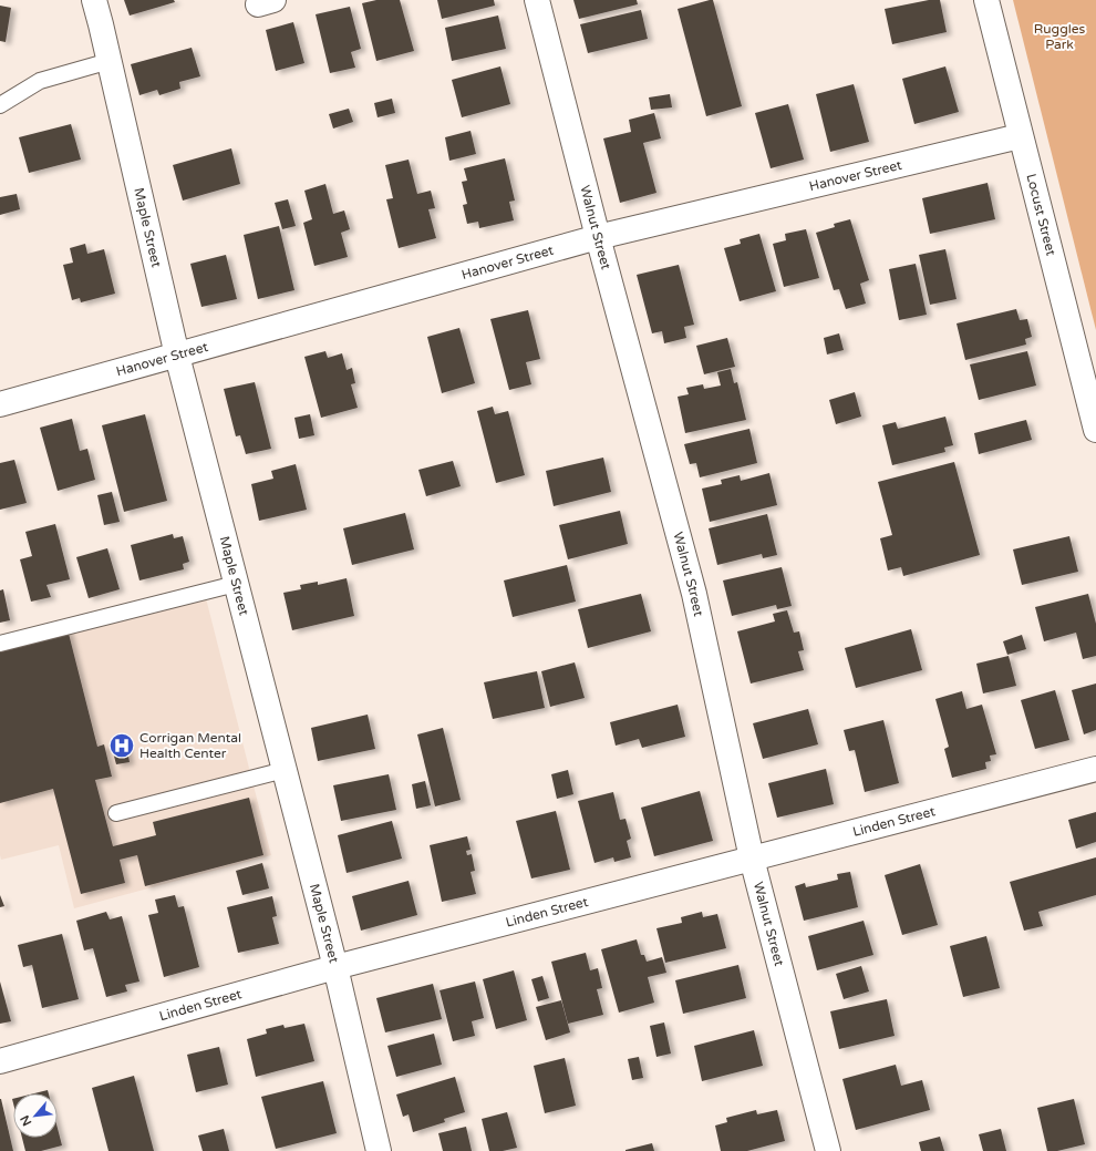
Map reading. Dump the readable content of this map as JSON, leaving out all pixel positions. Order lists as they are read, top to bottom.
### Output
{
  "streets": {
    "street": [
      "Hanover Street",
      "Locust Street",
      "Walnut Street",
      "Maple Street",
      "Linden Street"
    ]
  },
  "crossings": [
    ["Hanover Street", "Locust Street"],
    ["Hanover Street", "Walnut Street"],
    ["Hanover Street", "Maple Street"],
    ["Walnut Street", "Linden Street"],
    ["Maple Street", "Linden Street"]
  ],
  "parks": ["Ruggles Park"],
  "places": {
    "hospital": ["Corrigan Mental Health Center"]
  },
  "north": "bottom left"
}
